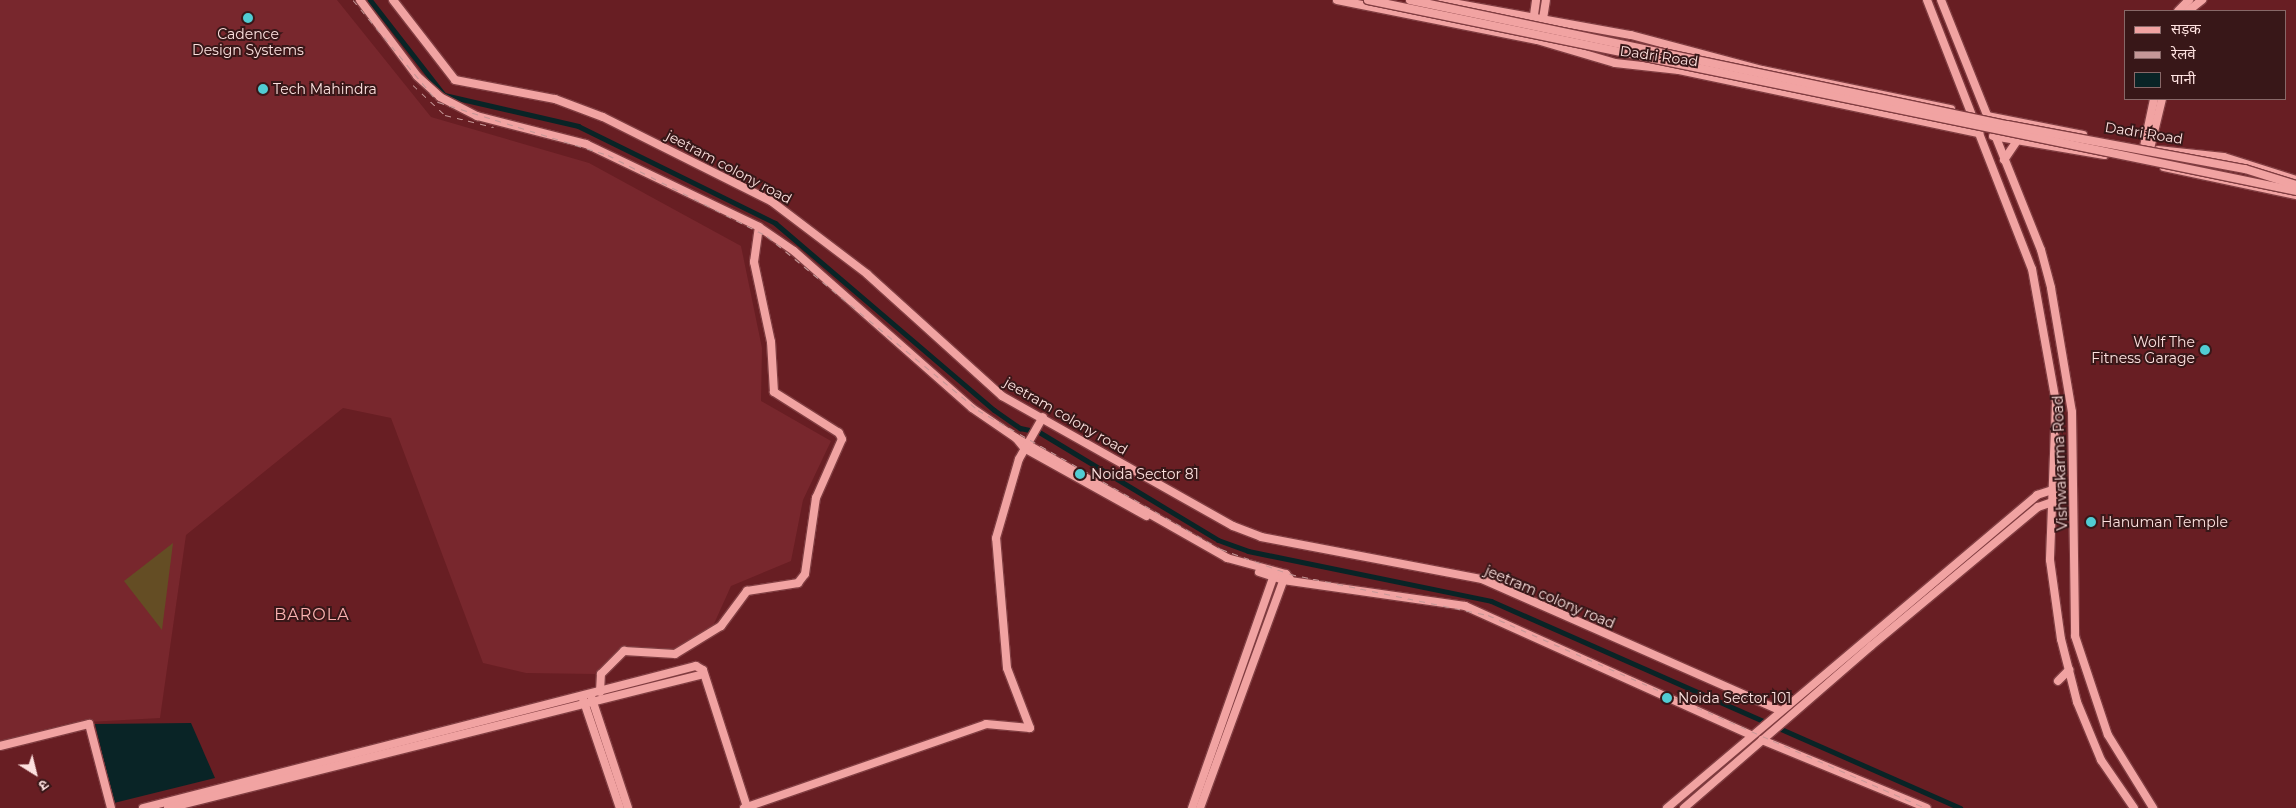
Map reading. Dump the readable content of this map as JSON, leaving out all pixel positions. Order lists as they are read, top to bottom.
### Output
{
  "streets": {
    "street": ["Dadri Road", "jeetram colony road", "Vishwakarma Road"]
  },
  "crossings": [
    ["Dadri Road", "Vishwakarma Road"]
  ],
  "districts": ["BAROLA"],
  "places": [
    "Cadence Design Systems",
    "Tech Mahindra",
    "Wolf The Fitness Garage",
    "Noida Sector 81",
    "Hanuman Temple",
    "Noida Sector 101"
  ],
  "legend": ["सड़क", "रेलवे", "पानी"],
  "north": "bottom right"
}
